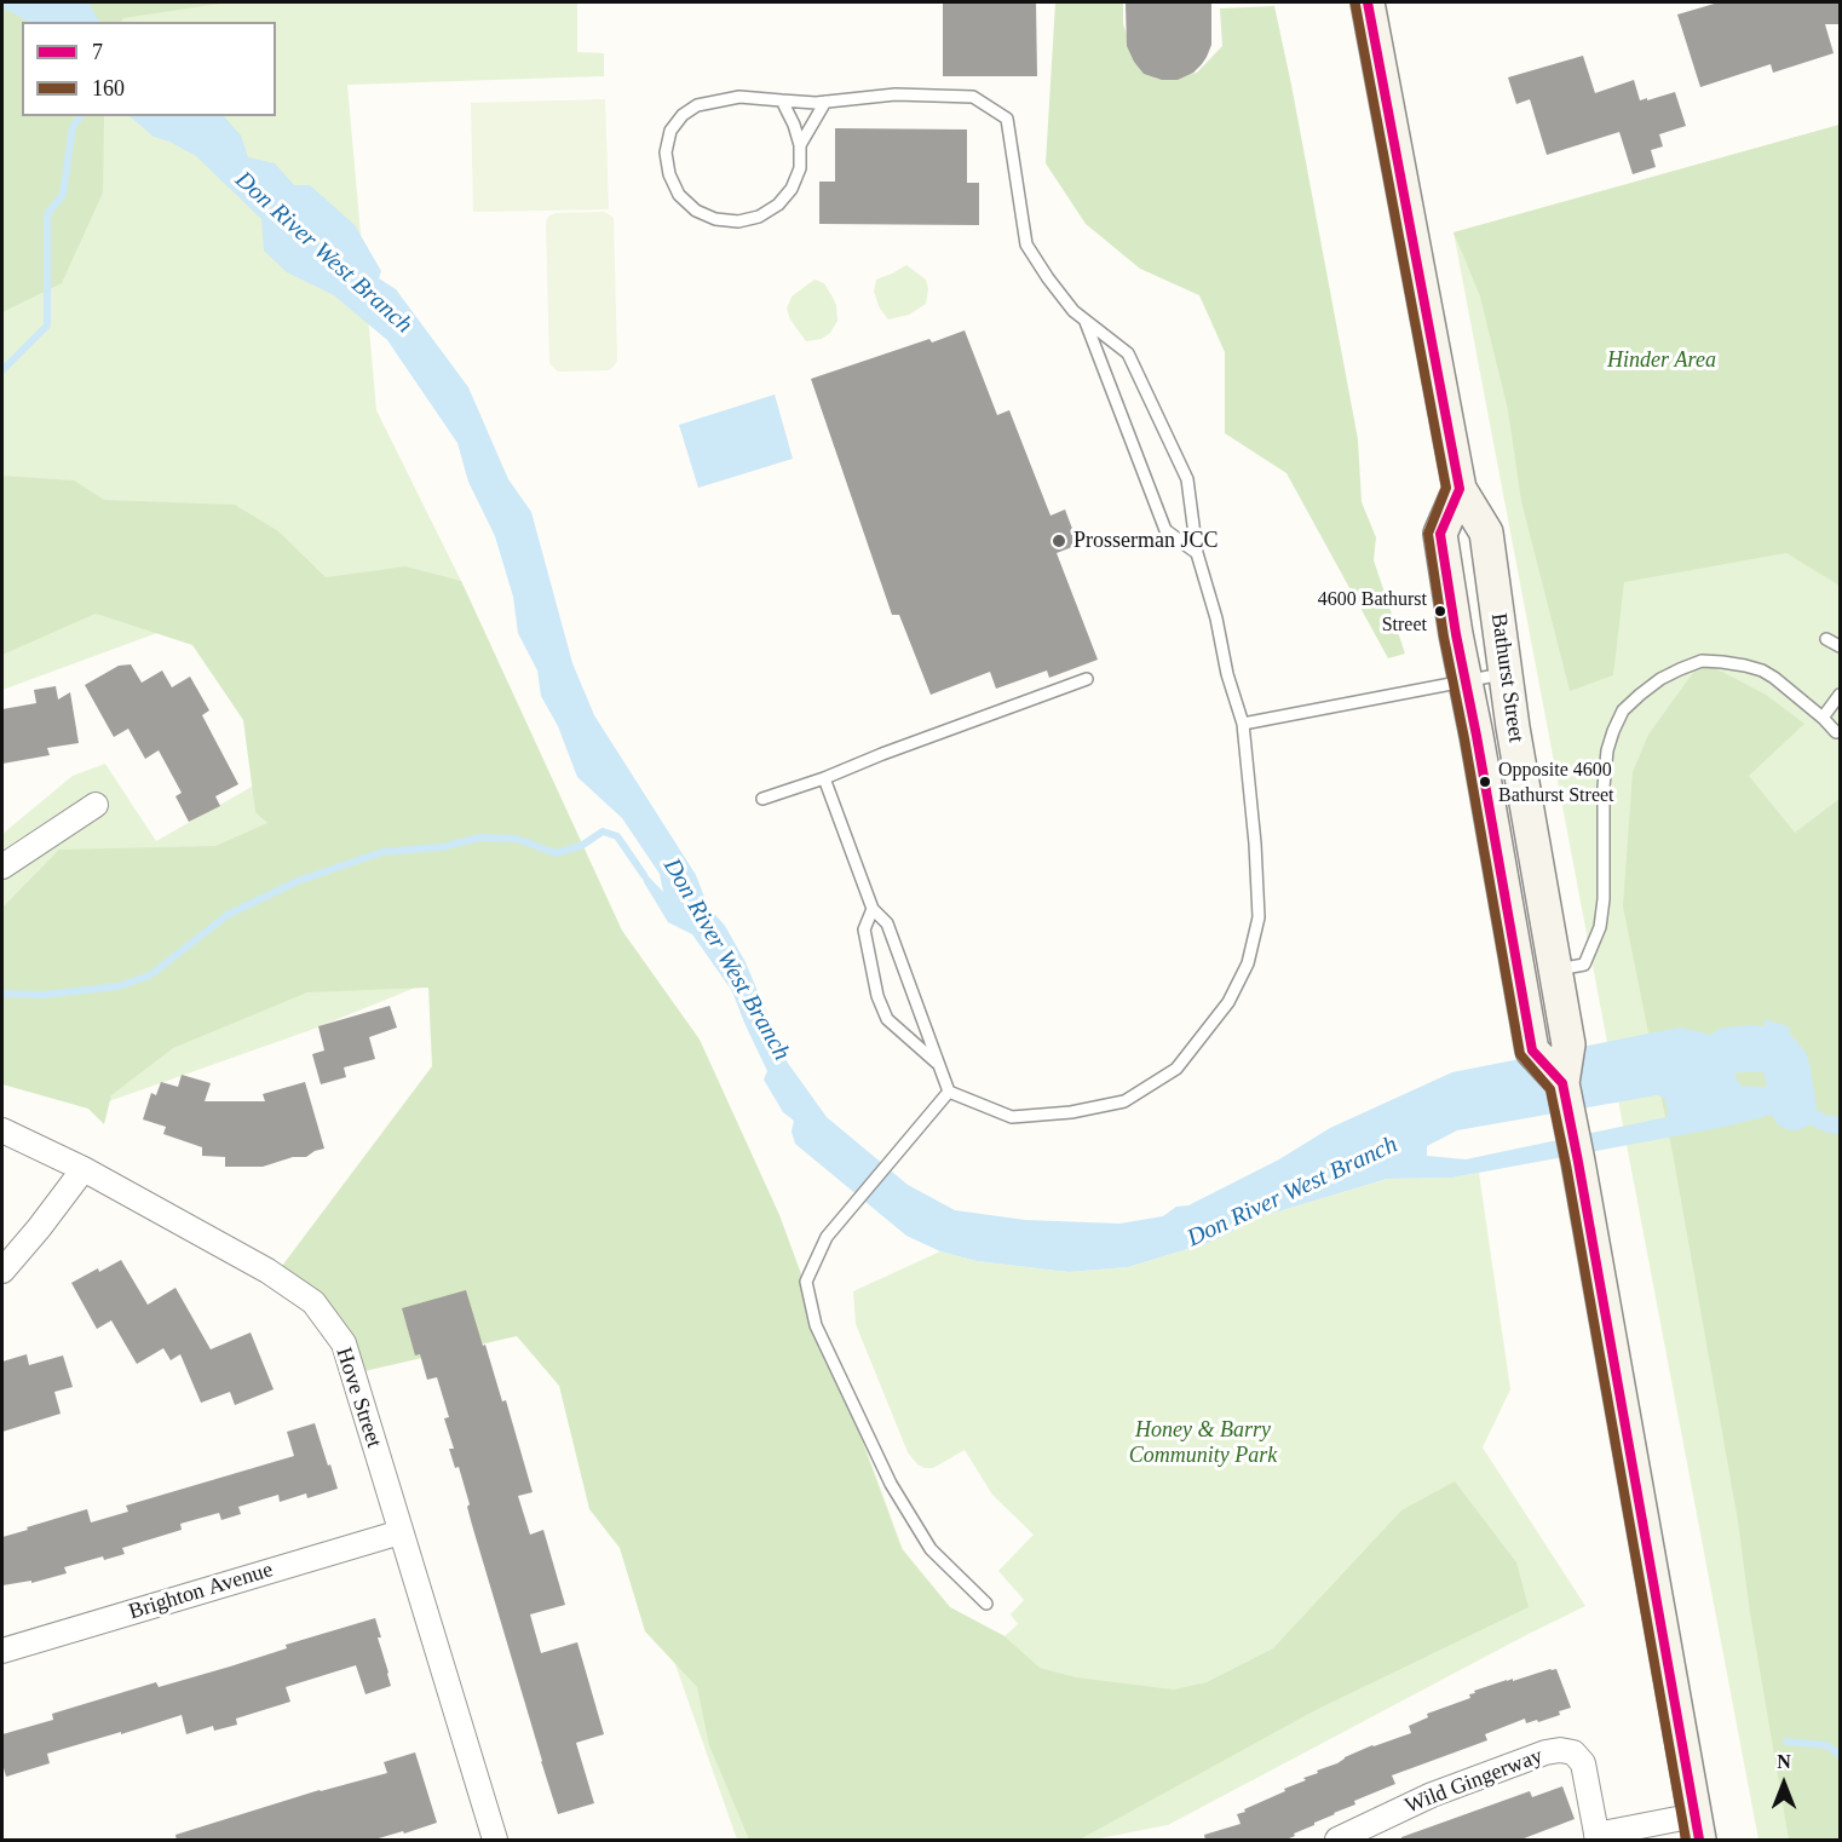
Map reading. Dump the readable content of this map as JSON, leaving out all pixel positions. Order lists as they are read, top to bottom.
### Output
{
  "streets": {
    "main road": ["Bathurst Street"],
    "street": ["Hove Street", "Brighton Avenue", "Wild Gingerway"]
  },
  "crossings": [
    ["Hove Street", "Brighton Avenue"]
  ],
  "water": ["Don River West Branch"],
  "parks": ["Hinder Area", "Honey & Barry Community Park"],
  "places": ["Prosserman JCC", "4600 Bathurst Street", "Opposite 4600 Bathurst Street"],
  "lines": ["transit line 7", "transit line 160"],
  "legend": ["7", "160"],
  "north": "top"
}
